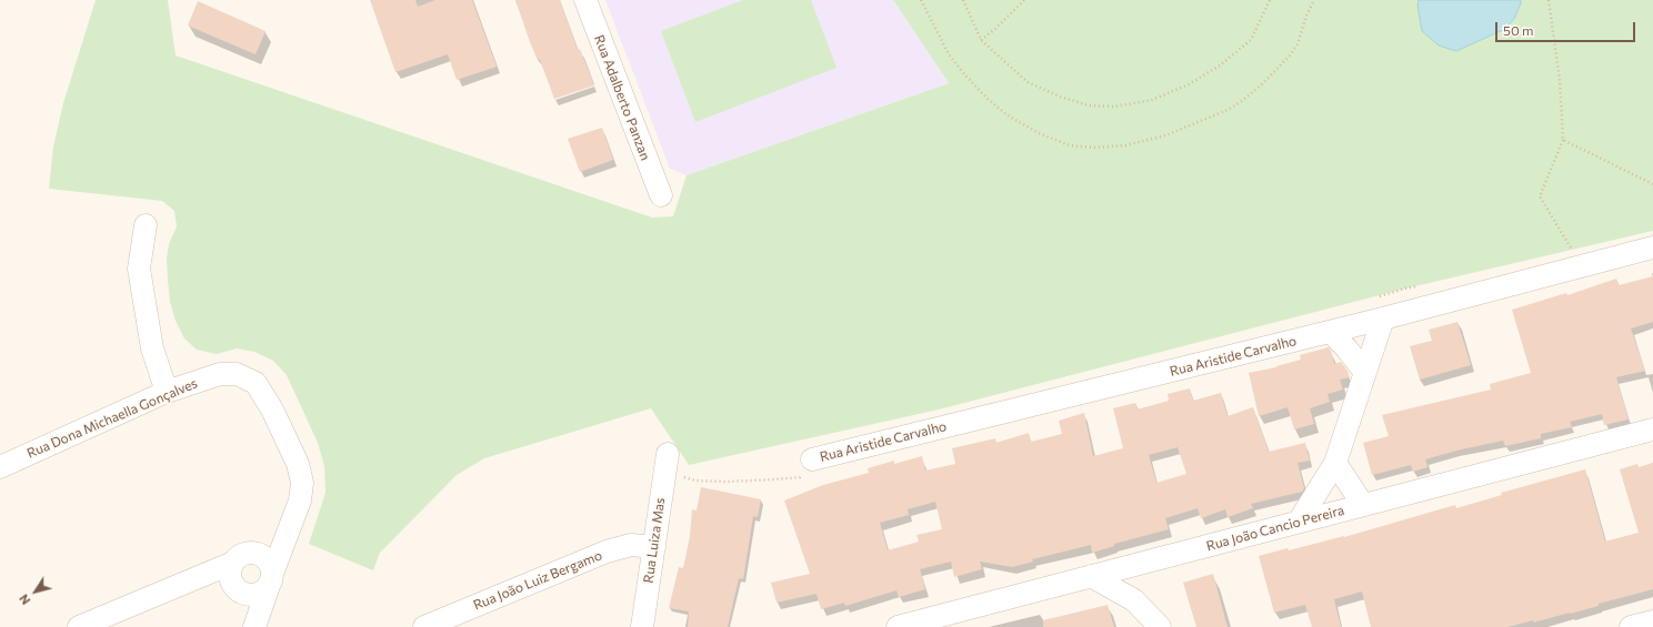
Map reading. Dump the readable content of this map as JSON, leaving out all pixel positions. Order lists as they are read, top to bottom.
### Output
{
  "streets": {
    "street": [
      "Rua Adalberto Panzan",
      "Rua Aristide Carvalho",
      "Rua Dona Michaella Gonçalves",
      "Rua João Cancio Pereira",
      "Rua Luiza Mas",
      "Rua João Luiz Bergamo"
    ]
  },
  "crossings": [
    ["Rua Luiza Mas", "Rua João Luiz Bergamo"]
  ],
  "scale_bar": "50 m",
  "north": "bottom left"
}
